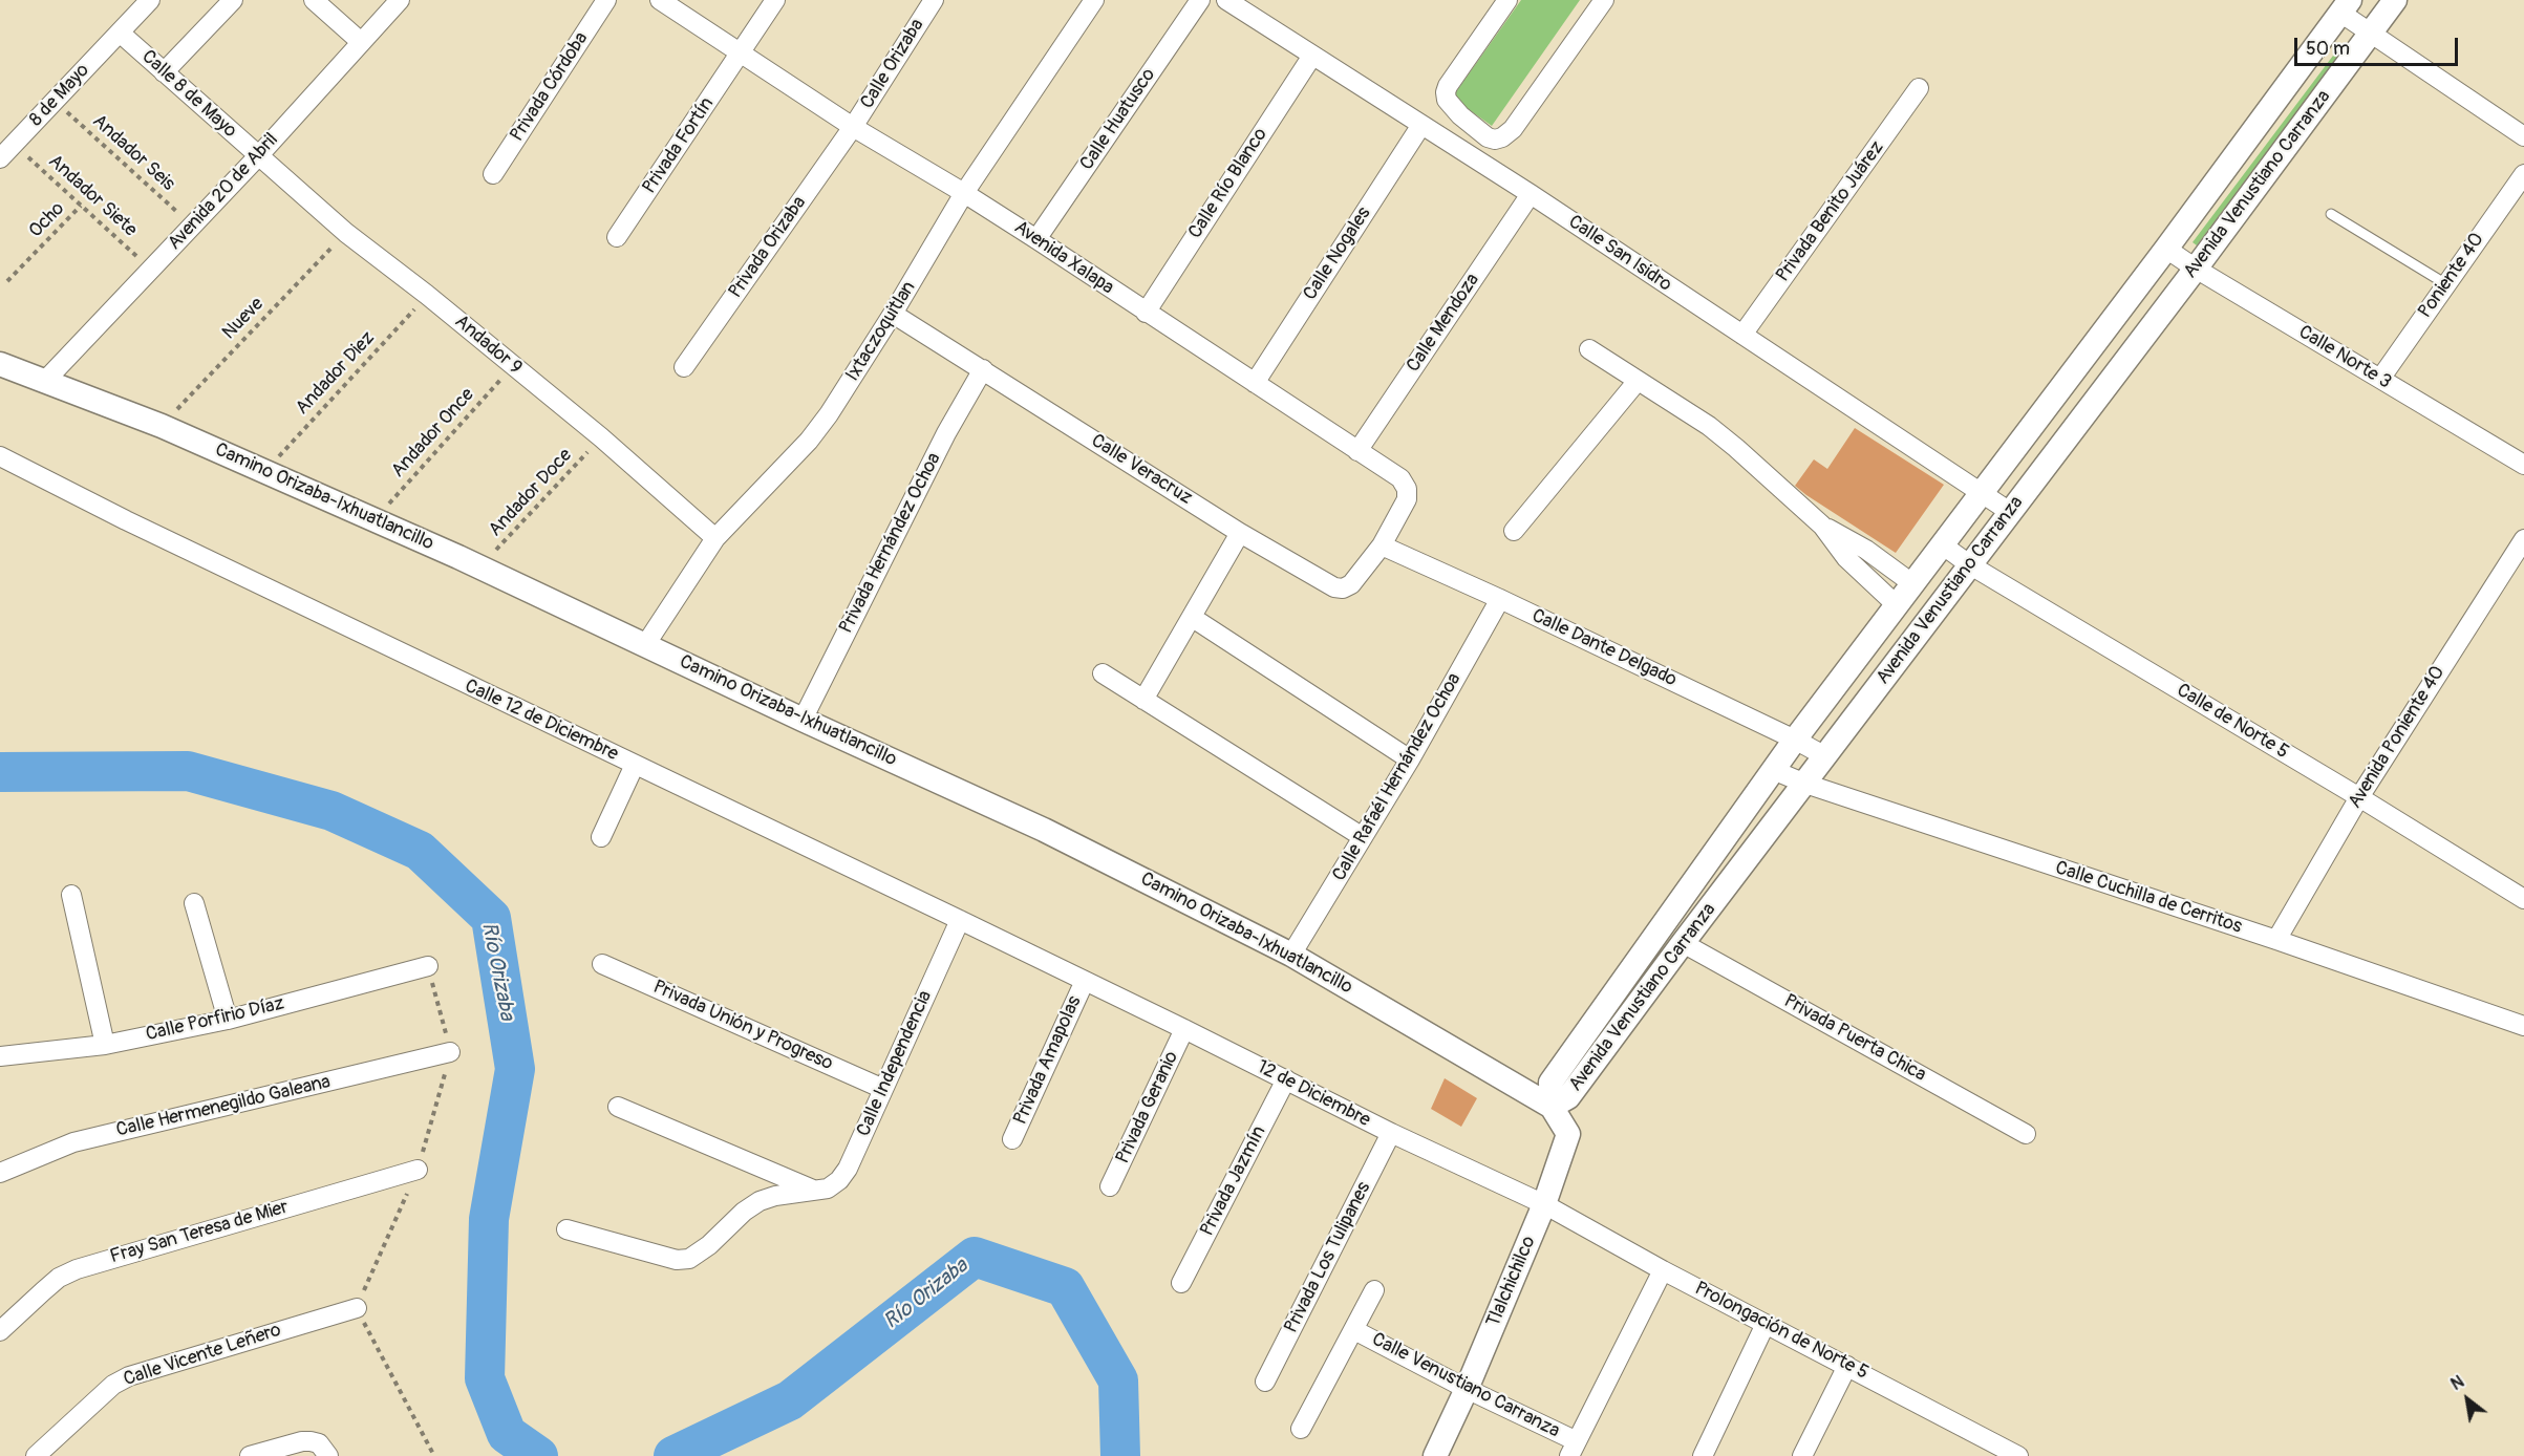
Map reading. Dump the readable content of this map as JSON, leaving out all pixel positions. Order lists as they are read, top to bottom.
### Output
{
  "streets": {
    "street": [
      "Calle Orizaba",
      "Privada Córdoba",
      "Calle 8 de Mayo",
      "8 de Mayo",
      "Calle Huatusco",
      "Privada Fortín",
      "Calle Río Blanco",
      "Avenida Venustiano Carranza",
      "Avenida 20 de Abril",
      "Privada Benito Juárez",
      "Privada Orizaba",
      "Calle Nogales",
      "Calle San Isidro",
      "Avenida Xalapa",
      "Poniente 40",
      "Calle Mendoza",
      "Ixtaczoquitlan",
      "Andador 9",
      "Calle Norte 3",
      "Calle Veracruz",
      "Camino Orizaba-Ixhuatlancillo",
      "Privada Hernández Ochoa",
      "Calle Dante Delgado",
      "Calle 12 de Diciembre",
      "Calle de Norte 5",
      "Avenida Poniente 40",
      "Calle Rafaél Hernández Ochoa",
      "Calle Cuchilla de Cerritos",
      "Calle Porfirio Díaz",
      "Privada Unión y Progreso",
      "Privada Puerta Chica",
      "Privada Amapolas",
      "Calle Independencia",
      "12 de Diciembre",
      "Calle Hermenegildo Galeana",
      "Privada Geranio",
      "Privada Jazmín",
      "Fray San Teresa de Mier",
      "Privada Los Tulipanes",
      "Tlalchichilco",
      "Prolongación de Norte 5",
      "Calle Vicente Leñero",
      "Calle Venustiano Carranza"
    ],
    "path": [
      "Andador Seis",
      "Andador Siete",
      "Ocho",
      "Nueve",
      "Andador Diez",
      "Andador Once",
      "Andador Doce"
    ]
  },
  "crossings": [
    ["Calle Orizaba", "Privada Orizaba"],
    ["Calle Orizaba", "Avenida Xalapa"],
    ["Calle 8 de Mayo", "8 de Mayo"],
    ["Calle 8 de Mayo", "Avenida 20 de Abril"],
    ["Calle 8 de Mayo", "Andador 9"],
    ["8 de Mayo", "Andador Seis"],
    ["8 de Mayo", "Andador Siete"],
    ["Calle Huatusco", "Avenida Xalapa"],
    ["Privada Fortín", "Avenida Xalapa"],
    ["Andador Seis", "Avenida 20 de Abril"],
    ["Calle Río Blanco", "Calle San Isidro"],
    ["Calle Río Blanco", "Avenida Xalapa"],
    ["Avenida Venustiano Carranza", "Calle San Isidro"],
    ["Avenida Venustiano Carranza", "Calle Norte 3"],
    ["Avenida Venustiano Carranza", "Camino Orizaba-Ixhuatlancillo"],
    ["Avenida Venustiano Carranza", "Calle Dante Delgado"],
    ["Avenida Venustiano Carranza", "Calle de Norte 5"],
    ["Avenida Venustiano Carranza", "Calle Cuchilla de Cerritos"],
    ["Avenida Venustiano Carranza", "Privada Puerta Chica"],
    ["Avenida Venustiano Carranza", "Tlalchichilco"],
    ["Avenida 20 de Abril", "Andador Siete"],
    ["Avenida 20 de Abril", "Andador 9"],
    ["Avenida 20 de Abril", "Camino Orizaba-Ixhuatlancillo"],
    ["Andador Siete", "Ocho"],
    ["Privada Benito Juárez", "Calle San Isidro"],
    ["Privada Orizaba", "Avenida Xalapa"],
    ["Calle Nogales", "Calle San Isidro"],
    ["Calle Nogales", "Avenida Xalapa"],
    ["Calle San Isidro", "Calle Mendoza"],
    ["Avenida Xalapa", "Calle Mendoza"],
    ["Avenida Xalapa", "Ixtaczoquitlan"],
    ["Avenida Xalapa", "Calle Veracruz"],
    ["Avenida Xalapa", "Calle Dante Delgado"],
    ["Poniente 40", "Calle Norte 3"],
    ["Nueve", "Andador 9"],
    ["Nueve", "Camino Orizaba-Ixhuatlancillo"],
    ["Ixtaczoquitlan", "Andador 9"],
    ["Ixtaczoquitlan", "Calle Veracruz"],
    ["Ixtaczoquitlan", "Camino Orizaba-Ixhuatlancillo"],
    ["Andador 9", "Andador Diez"],
    ["Andador 9", "Andador Once"],
    ["Andador 9", "Andador Doce"],
    ["Andador Diez", "Camino Orizaba-Ixhuatlancillo"],
    ["Andador Once", "Camino Orizaba-Ixhuatlancillo"],
    ["Calle Veracruz", "Privada Hernández Ochoa"],
    ["Calle Veracruz", "Calle Dante Delgado"],
    ["Andador Doce", "Camino Orizaba-Ixhuatlancillo"],
    ["Camino Orizaba-Ixhuatlancillo", "Privada Hernández Ochoa"],
    ["Camino Orizaba-Ixhuatlancillo", "Calle Rafaél Hernández Ochoa"],
    ["Camino Orizaba-Ixhuatlancillo", "Tlalchichilco"],
    ["Calle Dante Delgado", "Calle Rafaél Hernández Ochoa"],
    ["Calle 12 de Diciembre", "Privada Amapolas"],
    ["Calle 12 de Diciembre", "Calle Independencia"],
    ["Calle 12 de Diciembre", "12 de Diciembre"],
    ["Calle de Norte 5", "Avenida Poniente 40"],
    ["Avenida Poniente 40", "Calle Cuchilla de Cerritos"],
    ["Privada Unión y Progreso", "Calle Independencia"],
    ["Privada Amapolas", "12 de Diciembre"],
    ["12 de Diciembre", "Privada Geranio"],
    ["12 de Diciembre", "Privada Jazmín"],
    ["12 de Diciembre", "Privada Los Tulipanes"],
    ["12 de Diciembre", "Tlalchichilco"],
    ["12 de Diciembre", "Prolongación de Norte 5"],
    ["Tlalchichilco", "Prolongación de Norte 5"],
    ["Tlalchichilco", "Calle Venustiano Carranza"]
  ],
  "water": ["Río Orizaba"],
  "scale_bar": "50 m",
  "north": "top left"
}
